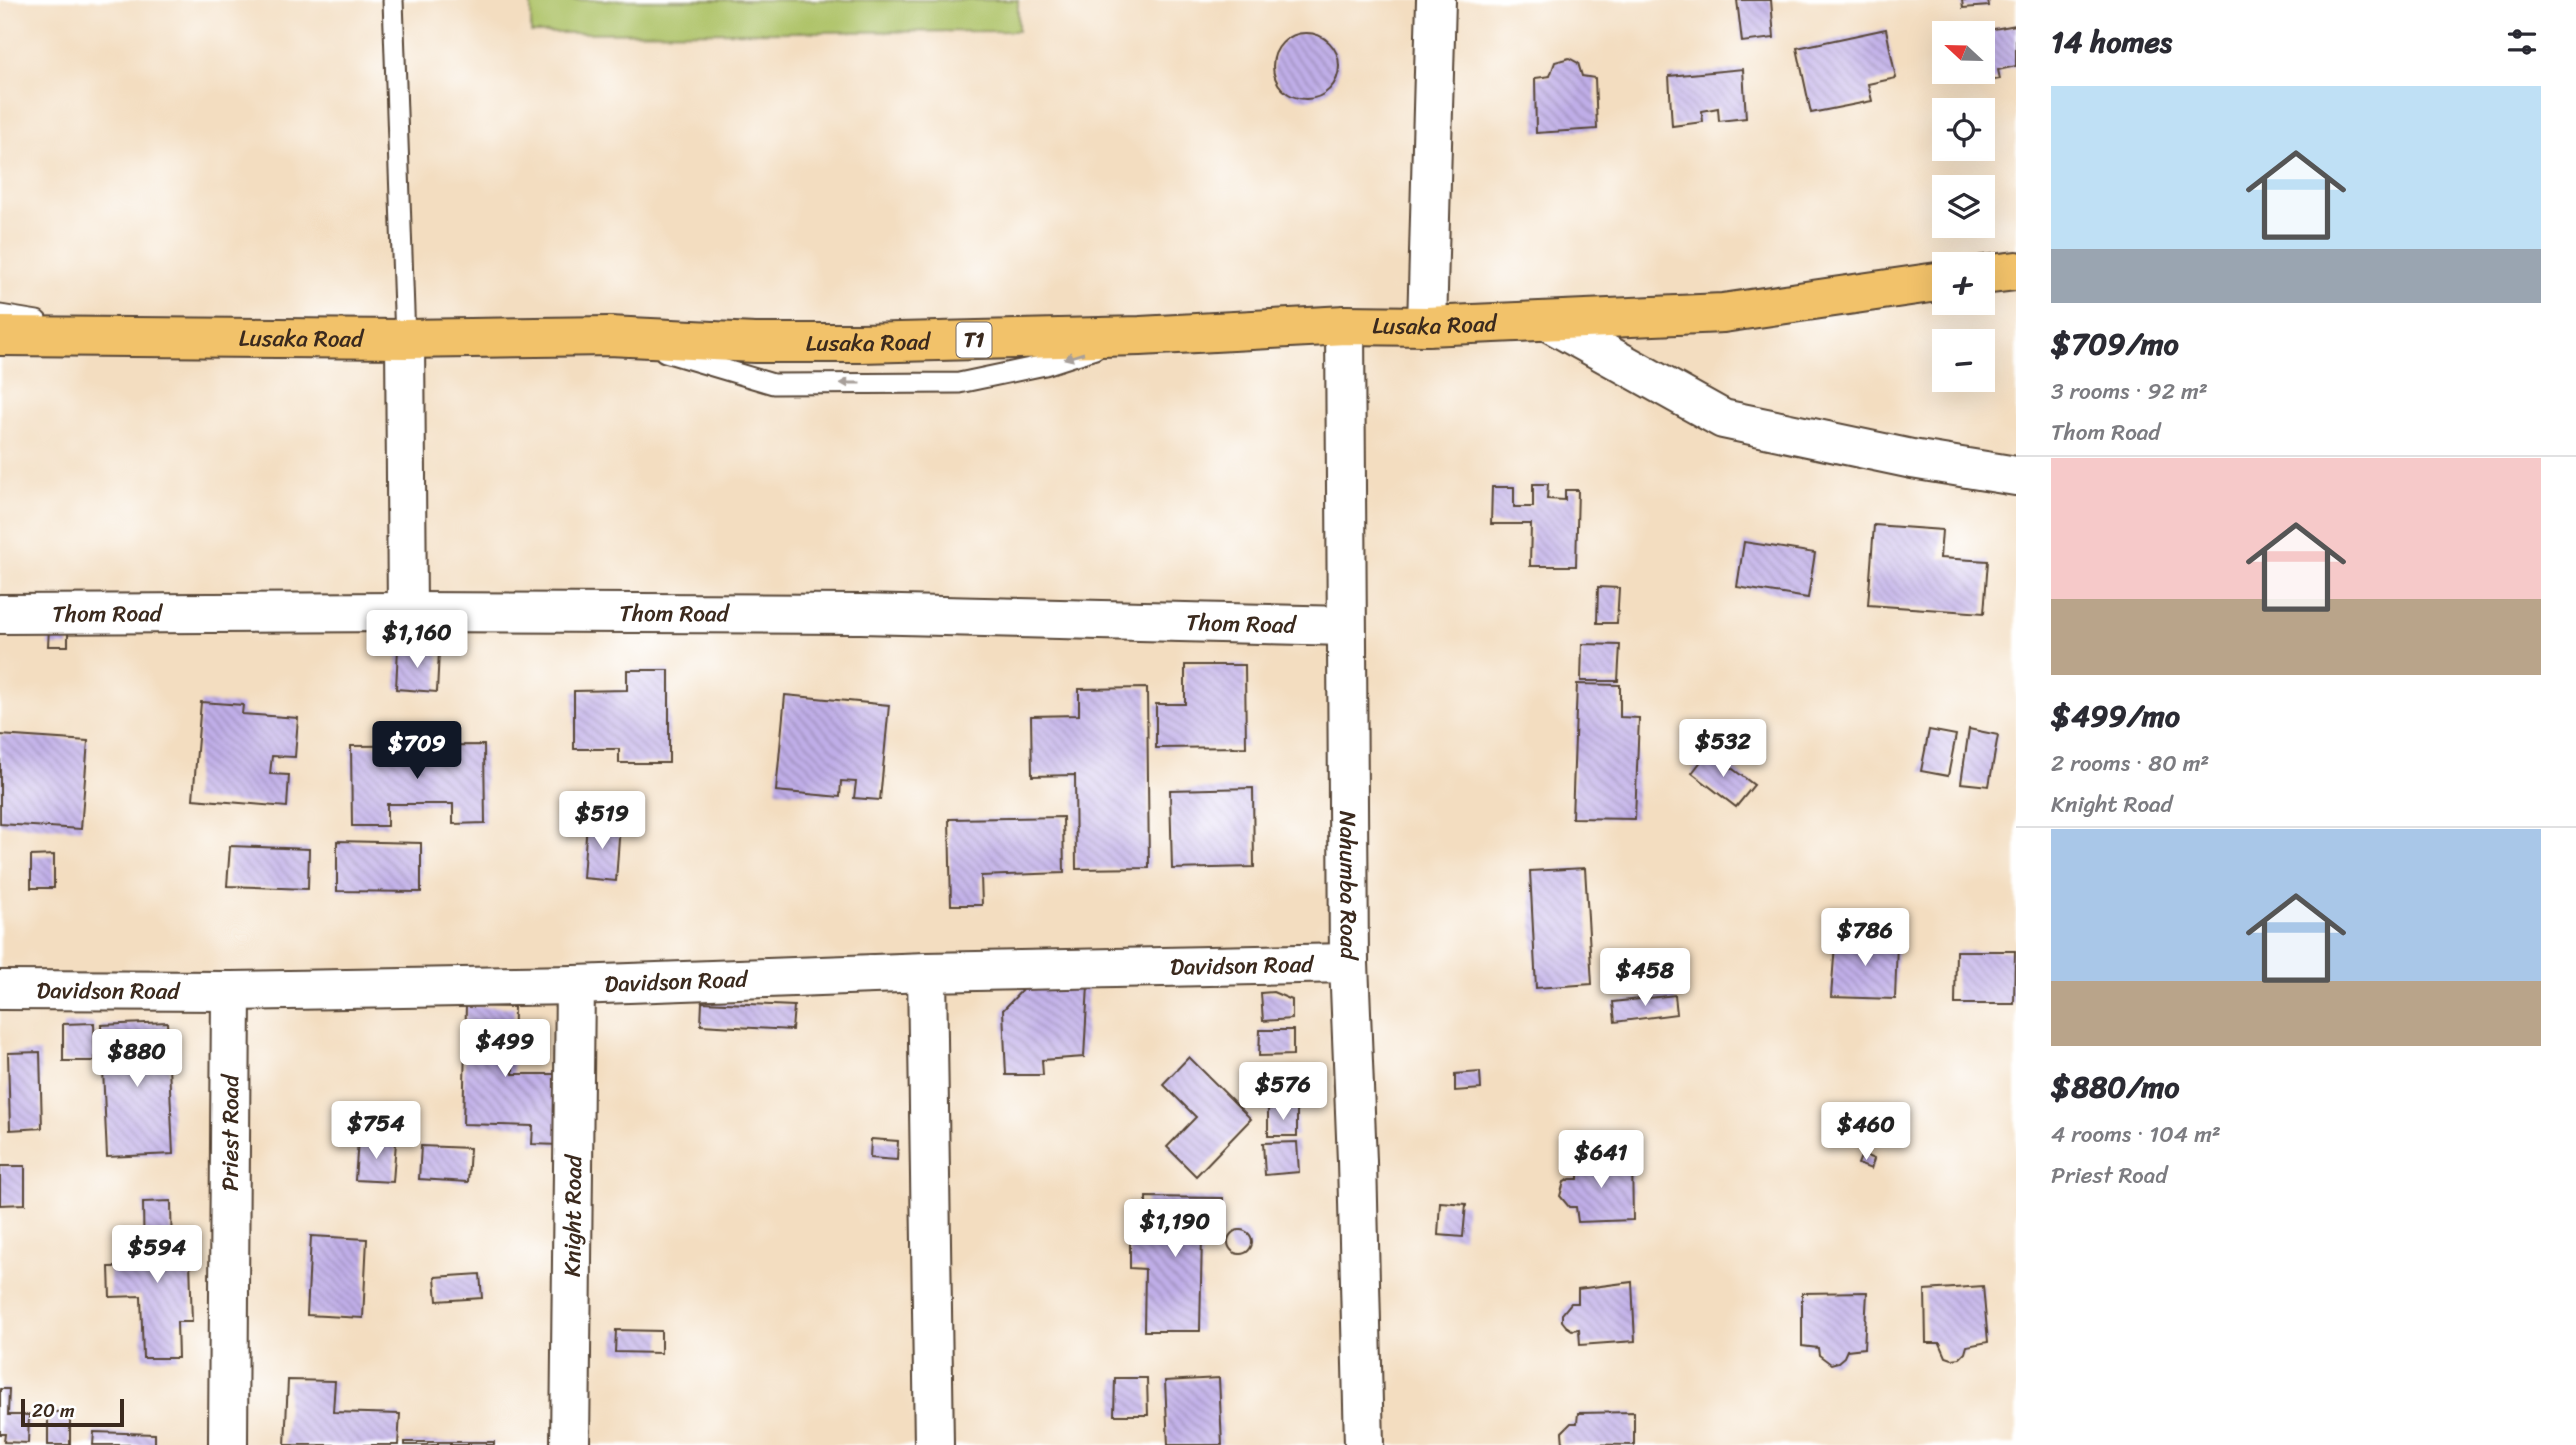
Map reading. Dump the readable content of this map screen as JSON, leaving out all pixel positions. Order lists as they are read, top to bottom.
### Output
{
  "streets": {
    "highway": ["Lusaka Road", "T1"],
    "street": [
      "Thom Road",
      "Nahumba Road",
      "Davidson Road",
      "Priest Road",
      "Knight Road"
    ]
  },
  "crossings": [
    ["Lusaka Road", "Nahumba Road"],
    ["Thom Road", "Nahumba Road"],
    ["Nahumba Road", "Davidson Road"],
    ["Davidson Road", "Priest Road"],
    ["Davidson Road", "Knight Road"]
  ],
  "scale_bar": "20 m",
  "north": "left",
  "page": {
    "heading": "14 homes",
    "map_buttons": ["+", "−"],
    "list": [
      {
        "name": "$709/mo",
        "note": "3 rooms · 92 m² · Thom Road"
      },
      {
        "name": "$499/mo",
        "note": "2 rooms · 80 m² · Knight Road"
      },
      {
        "name": "$880/mo",
        "note": "4 rooms · 104 m² · Priest Road"
      }
    ],
    "price": [
      "$1,160",
      "$532",
      "$709",
      "$519",
      "$786",
      "$458",
      "$499",
      "$880",
      "$576",
      "$754",
      "$460",
      "$641",
      "$1,190",
      "$594"
    ],
    "scale": "20 m"
  }
}
